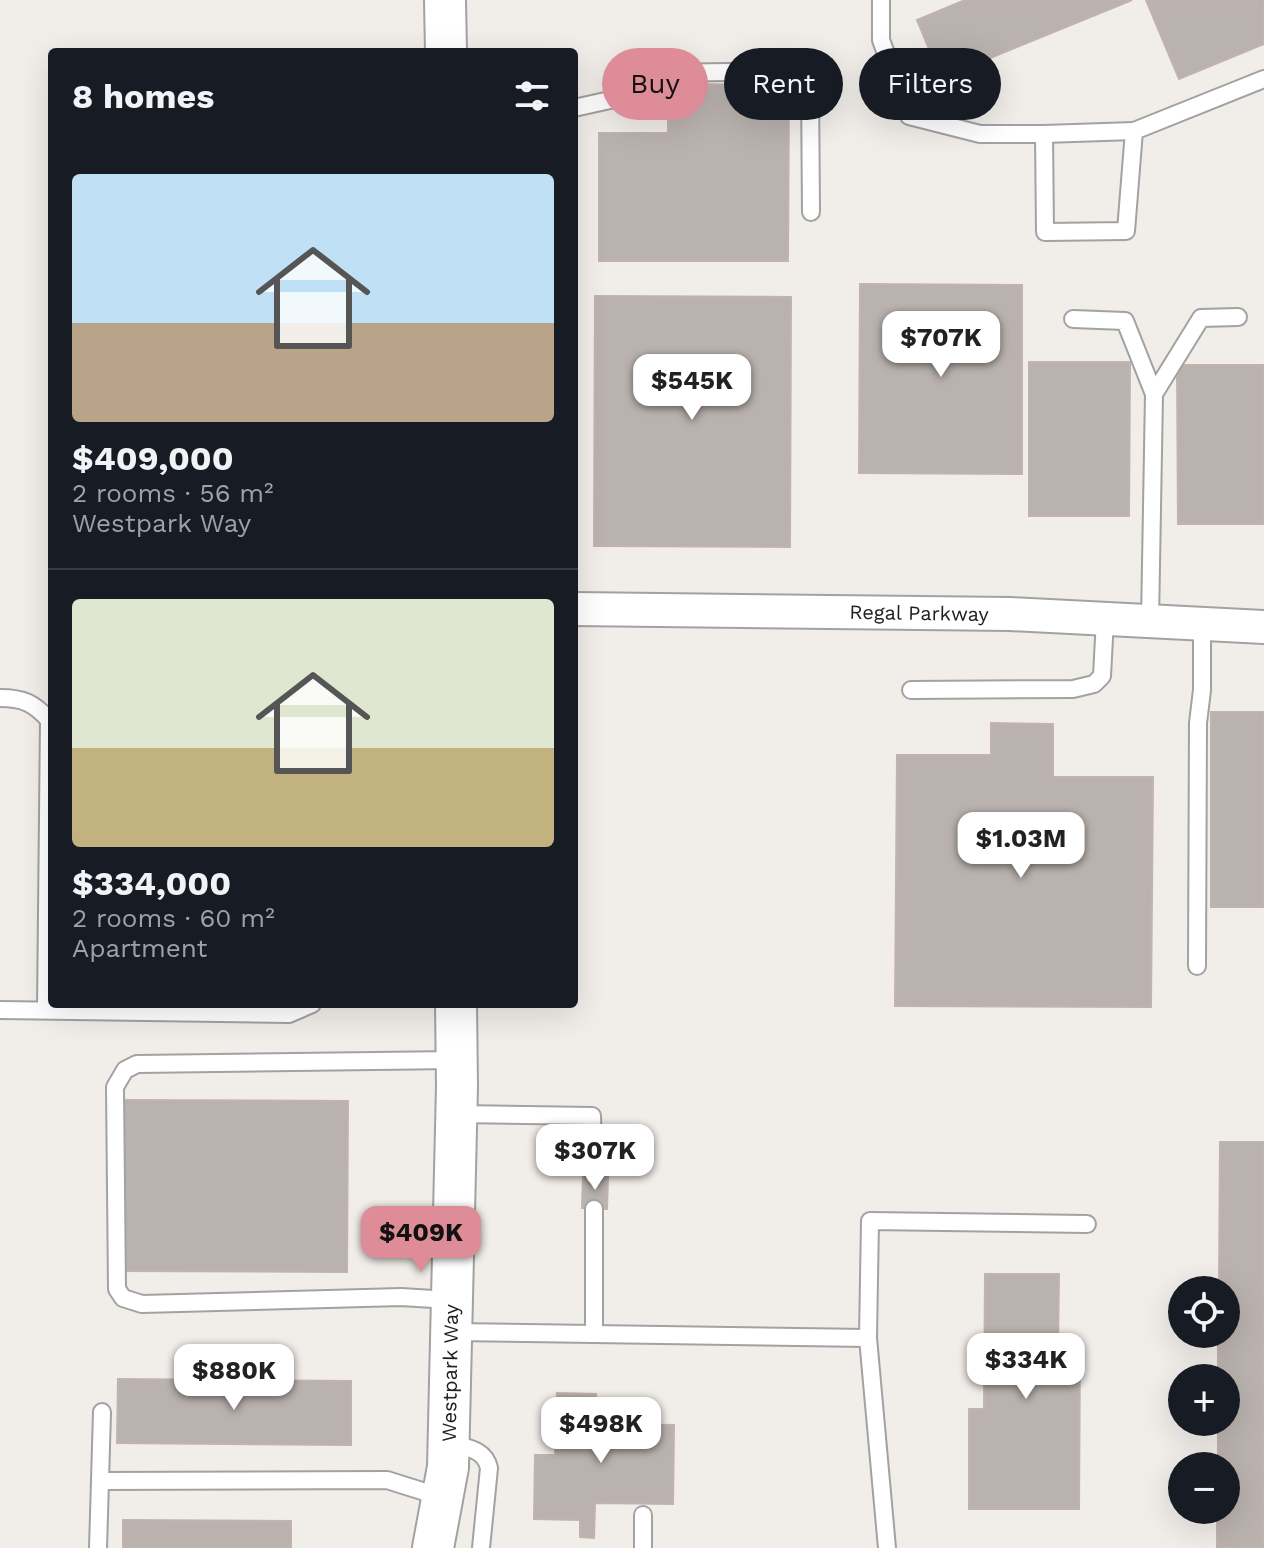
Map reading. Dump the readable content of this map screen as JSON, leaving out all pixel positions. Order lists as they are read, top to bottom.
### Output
{
  "streets": {
    "street": ["Regal Parkway", "Westpark Way"]
  },
  "page": {
    "chip": ["Buy", "Rent", "Filters"],
    "heading": "8 homes",
    "list": [
      {
        "name": "$409,000",
        "note": "2 rooms · 56 m² · Westpark Way"
      },
      {
        "name": "$334,000",
        "note": "2 rooms · 60 m² · Apartment"
      }
    ],
    "price": [
      "$707K",
      "$545K",
      "$1.03M",
      "$307K",
      "$409K",
      "$334K",
      "$880K",
      "$498K"
    ],
    "map_buttons": ["+", "−"]
  }
}
